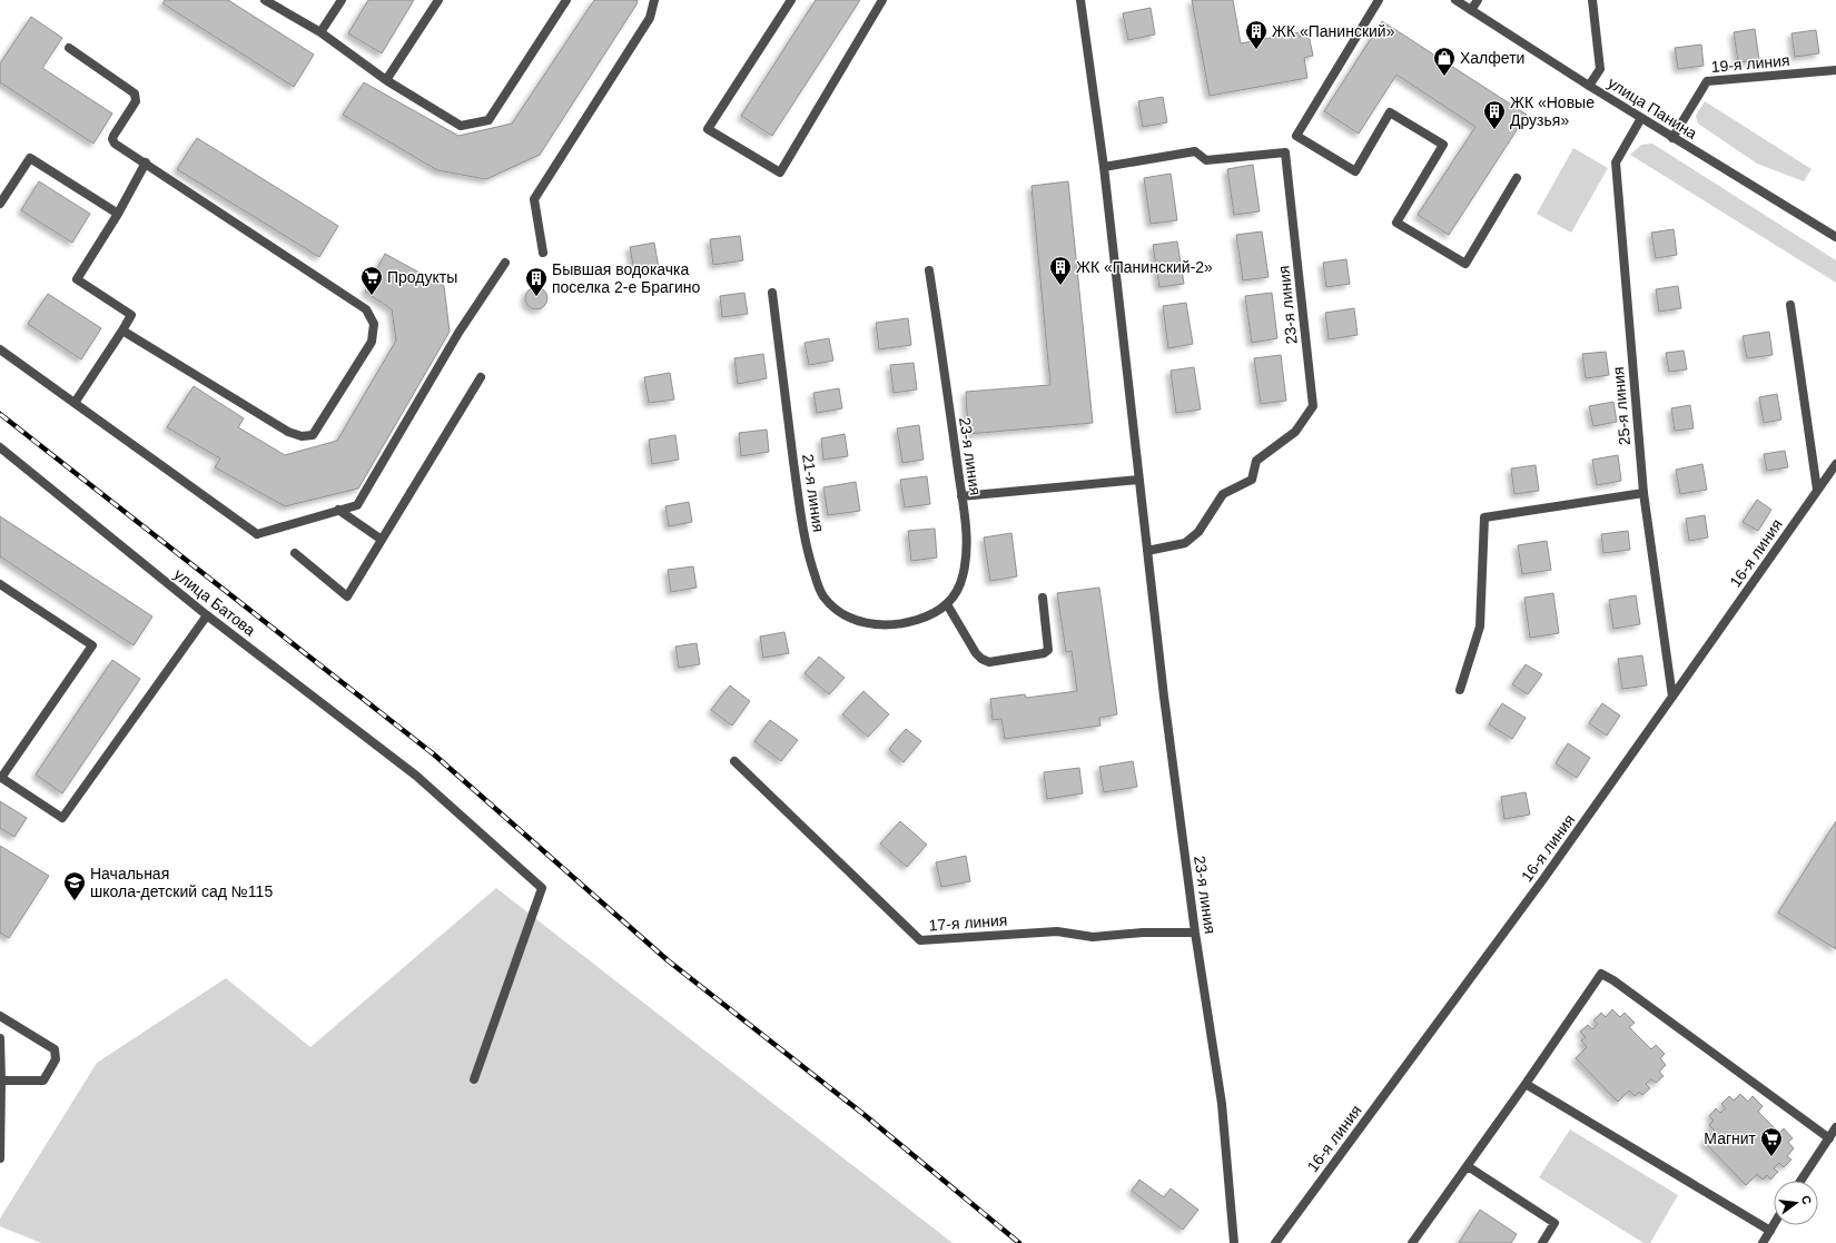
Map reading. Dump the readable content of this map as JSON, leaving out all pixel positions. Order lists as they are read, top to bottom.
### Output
{
  "streets": {
    "street": [
      "19-я линия",
      "улица Панина",
      "23-я линия",
      "25-я линия",
      "21-я линия",
      "16-я линия",
      "улица Батова",
      "17-я линия"
    ]
  },
  "crossings": [
    ["19-я линия", "улица Панина"],
    ["улица Панина", "25-я линия"],
    ["23-я линия", "21-я линия"],
    ["23-я линия", "17-я линия"],
    ["25-я линия", "16-я линия"]
  ],
  "places": {
    "building": [
      "ЖК «Панинский»",
      "ЖК «Новые Друзья»",
      "ЖК «Панинский-2»",
      "Бывшая водокачка поселка 2-е Брагино"
    ],
    "shop": ["Халфети"],
    "supermarket": ["Продукты", "Магнит"],
    "school or university": ["Начальная школа-детский сад №115"]
  },
  "north": "right"
}
